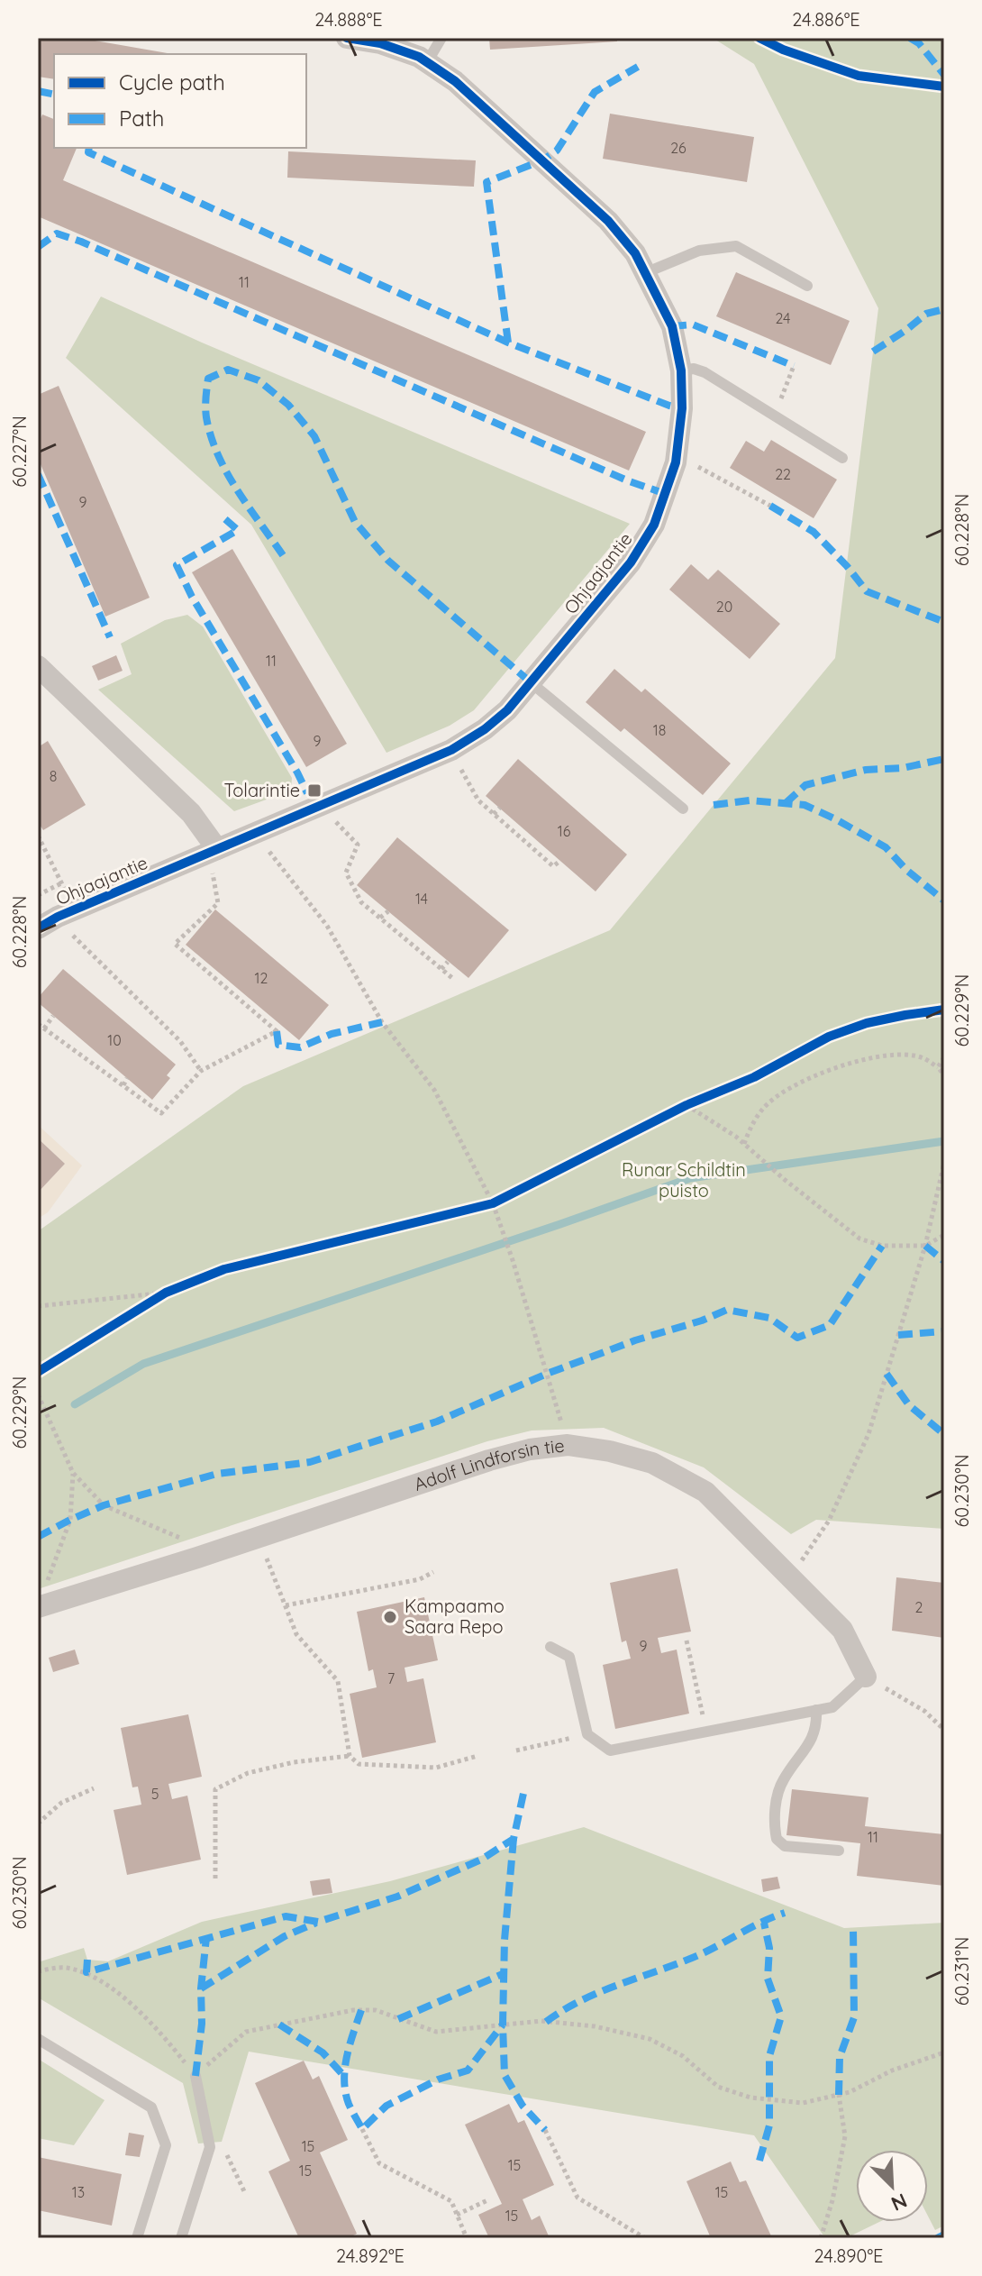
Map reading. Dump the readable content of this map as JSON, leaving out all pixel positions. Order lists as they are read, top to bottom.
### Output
{
  "streets": {
    "street": ["Ohjaajantie", "Adolf Lindforsin tie"]
  },
  "parks": ["Runar Schildtin puisto"],
  "places": {
    "transit": ["Tolarintie"],
    "other": ["Kampaamo Saara Repo"]
  },
  "house_numbers": [
    "26",
    "11",
    "24",
    "22",
    "9",
    "20",
    "11",
    "18",
    "9",
    "8",
    "16",
    "14",
    "12",
    "10",
    "2",
    "9",
    "7",
    "5",
    "11",
    "15",
    "15",
    "15",
    "13",
    "15",
    "15"
  ],
  "legend": ["Cycle path", "Path"],
  "north": "bottom right",
  "coordinates": [
    "24.888°E",
    "24.886°E",
    "60.227°N",
    "60.228°N",
    "60.229°N",
    "60.230°N",
    "60.231°N",
    "24.892°E",
    "24.890°E"
  ]
}
